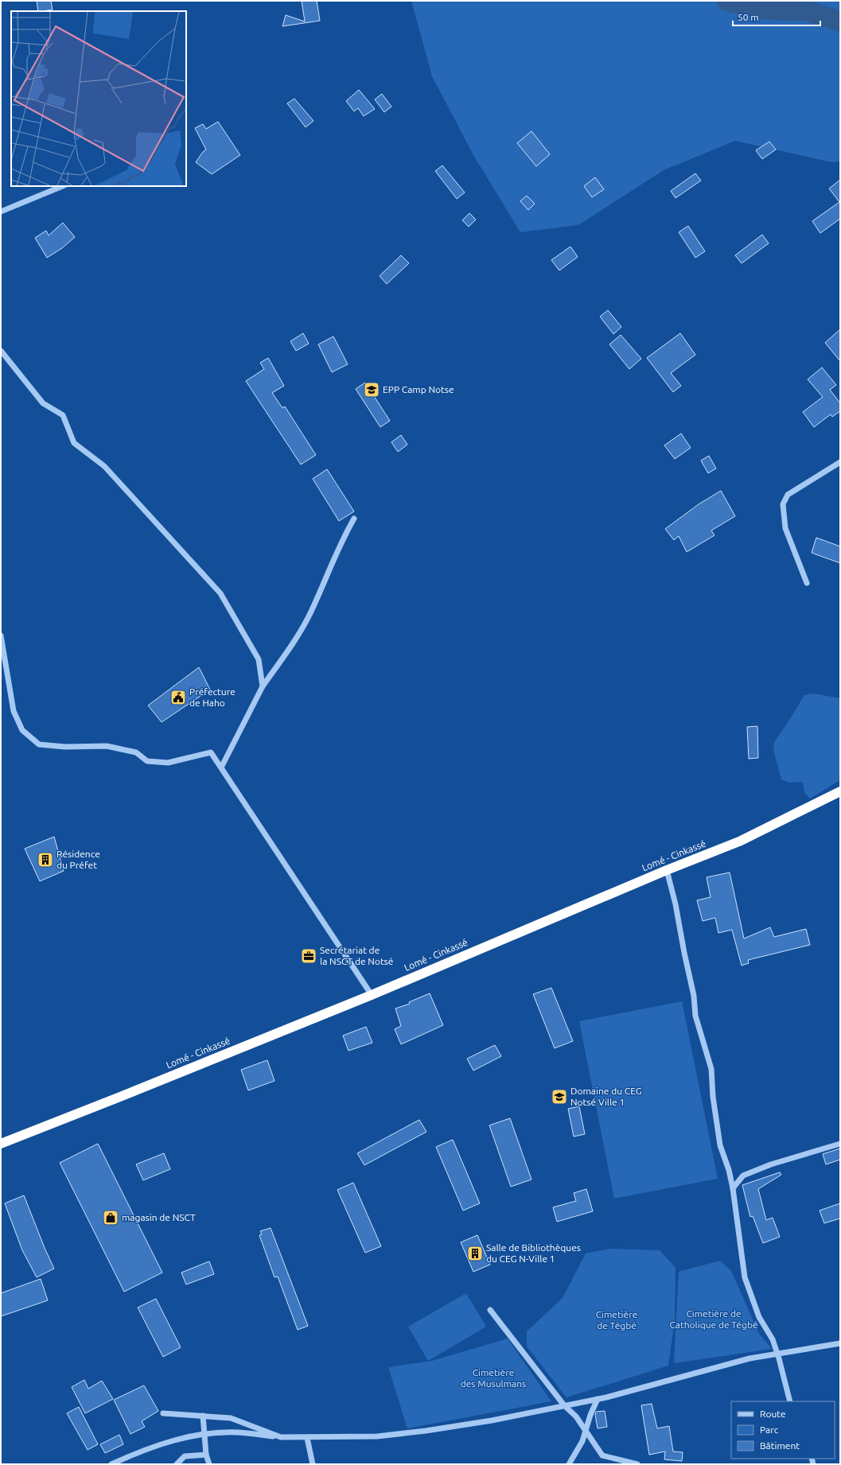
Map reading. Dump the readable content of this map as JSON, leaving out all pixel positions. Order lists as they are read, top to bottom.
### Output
{
  "streets": {
    "highway": ["Lomé - Cinkassé"]
  },
  "parks": ["Cimetière de Catholique de Tégbé", "Cimetière de Tégbé", "Cimetière des Musulmans"],
  "places": {
    "school or university": ["EPP Camp Notse", "Domaine du CEG Notsé Ville 1"],
    "public building": ["Préfecture de Haho"],
    "building": ["Résidence du Préfet", "Salle de Bibliothèques du CEG N-Ville 1"],
    "office": ["Secrétariat de la NSCT de Notsé"],
    "shop": ["magasin de NSCT"]
  },
  "legend": ["Route", "Parc", "Bâtiment"],
  "scale_bar": "50 m"
}
